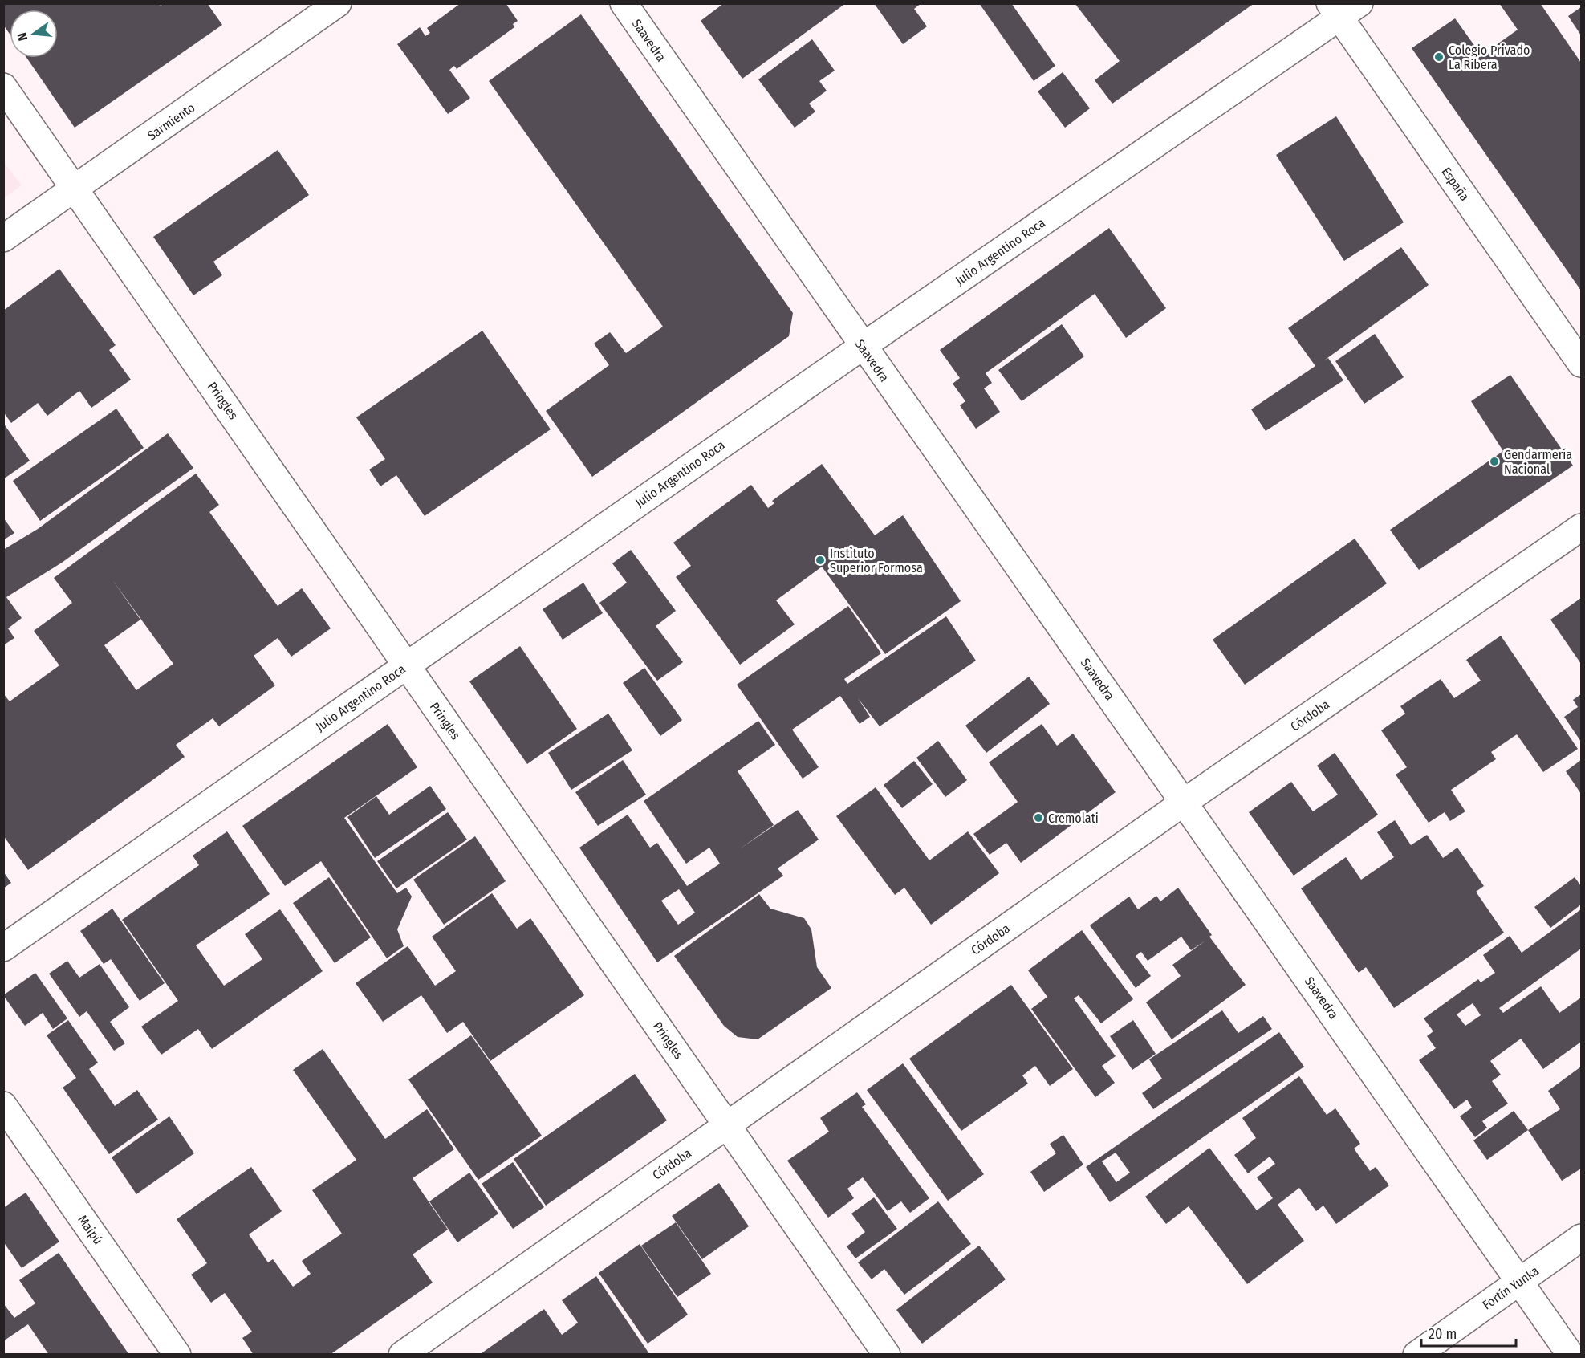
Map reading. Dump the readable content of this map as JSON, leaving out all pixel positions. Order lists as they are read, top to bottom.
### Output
{
  "streets": {
    "street": [
      "Saavedra",
      "Sarmiento",
      "España",
      "Julio Argentino Roca",
      "Pringles",
      "Córdoba",
      "Maipú",
      "Fortín Yunka"
    ]
  },
  "crossings": [
    ["Saavedra", "Julio Argentino Roca"],
    ["Saavedra", "Córdoba"],
    ["Saavedra", "Fortín Yunka"],
    ["Sarmiento", "Pringles"],
    ["España", "Julio Argentino Roca"],
    ["Julio Argentino Roca", "Pringles"],
    ["Pringles", "Córdoba"]
  ],
  "places": [
    "Colegio Privado La Ribera",
    "Gendarmería Nacional",
    "Instituto Superior Formosa",
    "Cremolati"
  ],
  "scale_bar": "20 m",
  "north": "left"
}
